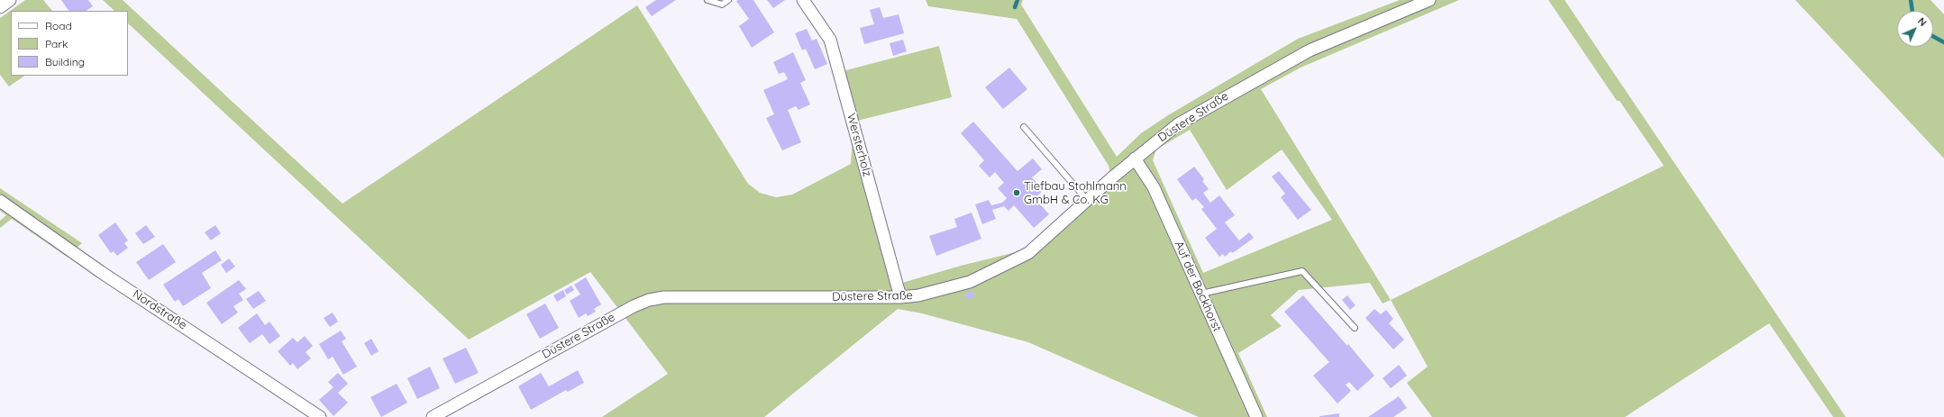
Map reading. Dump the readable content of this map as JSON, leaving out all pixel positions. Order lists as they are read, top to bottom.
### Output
{
  "streets": {
    "street": [
      "Düstere Straße",
      "Wersterholz",
      "Auf der Bockhorst",
      "Nordstraße"
    ]
  },
  "crossings": [
    ["Düstere Straße", "Wersterholz"],
    ["Düstere Straße", "Auf der Bockhorst"]
  ],
  "places": ["Tiefbau Stohlmann GmbH & Co. KG"],
  "legend": ["Road", "Park", "Building"],
  "north": "top right"
}
